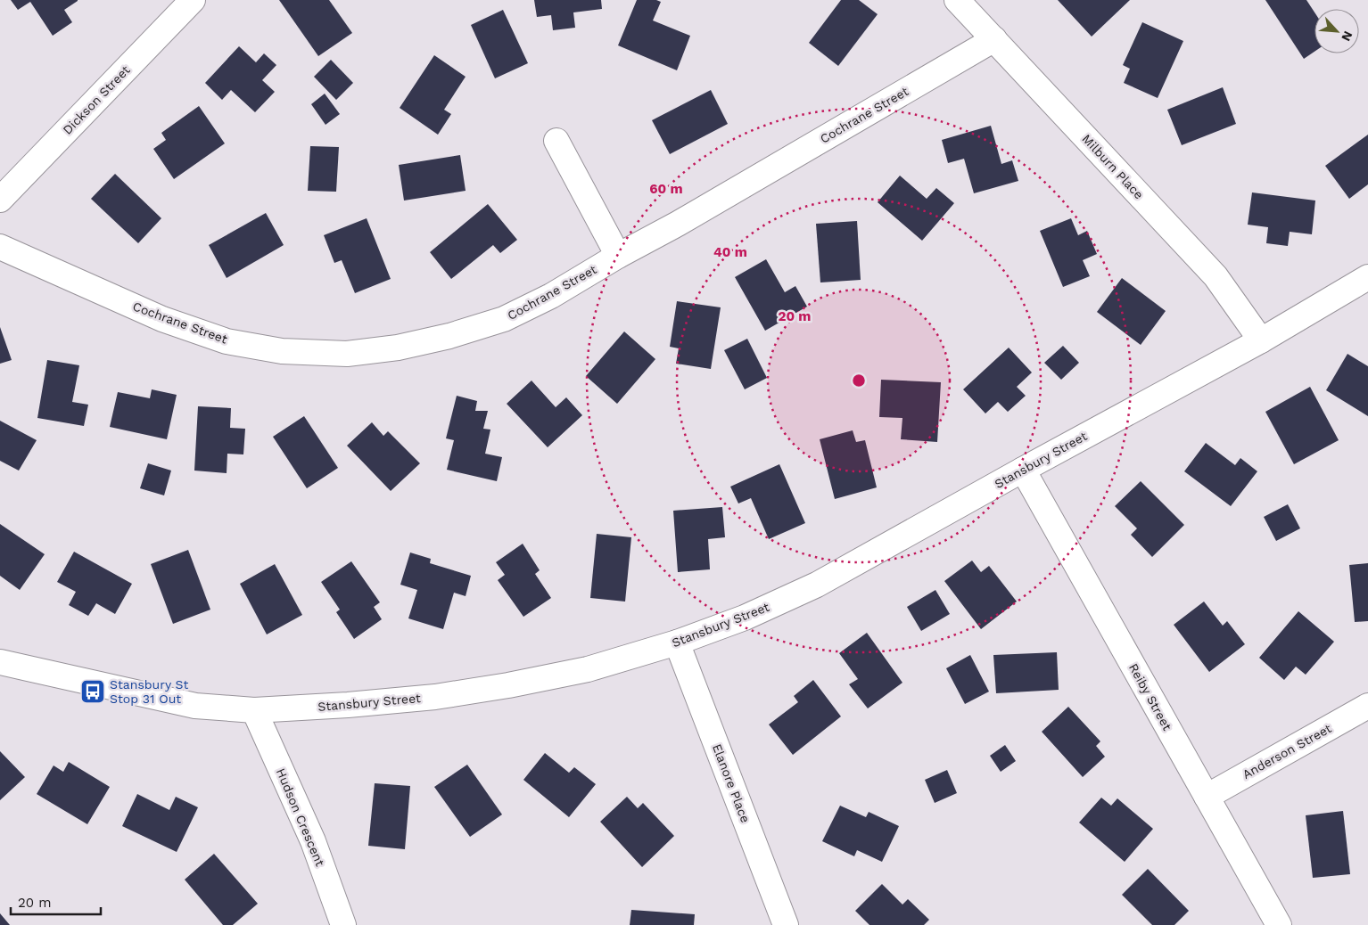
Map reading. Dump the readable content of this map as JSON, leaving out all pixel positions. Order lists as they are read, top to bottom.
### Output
{
  "streets": {
    "street": [
      "Dickson Street",
      "Cochrane Street",
      "Milburn Place",
      "Stansbury Street",
      "Reiby Street",
      "Anderson Street",
      "Elanore Place",
      "Hudson Crescent"
    ]
  },
  "crossings": [
    ["Cochrane Street", "Milburn Place"],
    ["Milburn Place", "Stansbury Street"],
    ["Stansbury Street", "Reiby Street"],
    ["Stansbury Street", "Elanore Place"],
    ["Stansbury Street", "Hudson Crescent"],
    ["Reiby Street", "Anderson Street"]
  ],
  "places": {
    "bus stop": ["Stansbury St Stop 31 Out"]
  },
  "scale_bar": "20 m",
  "north": "bottom right",
  "rings": ["60 m", "40 m", "20 m"]
}
